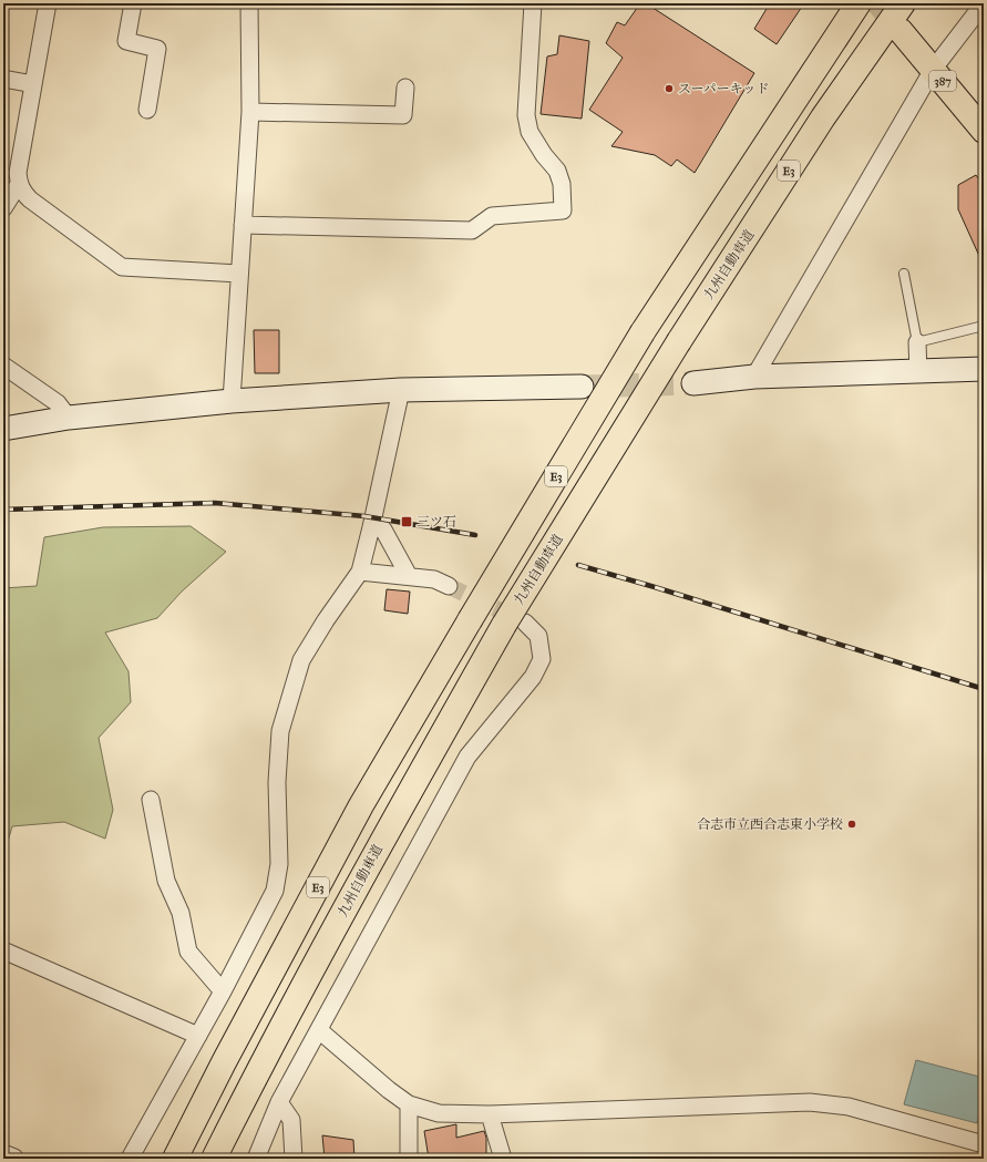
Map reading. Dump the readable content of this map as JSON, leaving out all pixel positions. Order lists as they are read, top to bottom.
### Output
{
  "streets": {
    "highway": ["387", "E3", "九州自動車道"]
  },
  "places": {
    "other": ["スーパーキッド", "合志市立西合志東小学校"],
    "transit": ["三ツ石"]
  }
}
